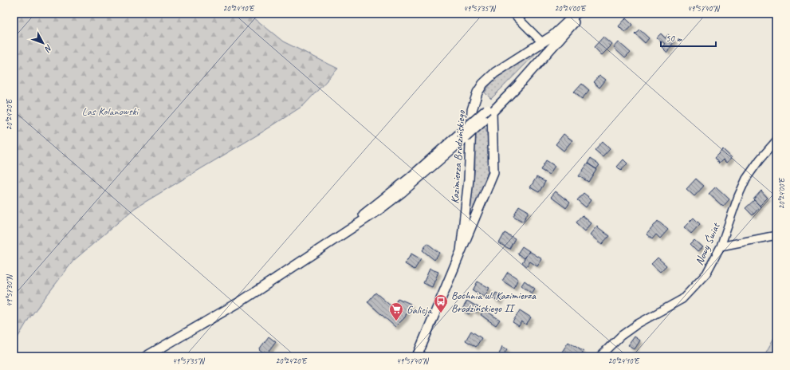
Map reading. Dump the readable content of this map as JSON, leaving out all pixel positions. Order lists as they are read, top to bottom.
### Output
{
  "streets": {
    "main road": ["Kazimierza Brodzińskiego"],
    "street": ["Nowy Świat"]
  },
  "parks": ["Las Kolanowski"],
  "places": {
    "bus stop": ["Bochnia ul. Kazimierza Brodzińskiego II"],
    "supermarket": ["Galicja"]
  },
  "scale_bar": "50 m",
  "north": "bottom right",
  "coordinates": [
    "20°24'10\"E",
    "49°57'35\"N",
    "20°24'00\"E",
    "49°57'40\"N",
    "20°24'20\"E",
    "49°57'30\"N"
  ]
}
